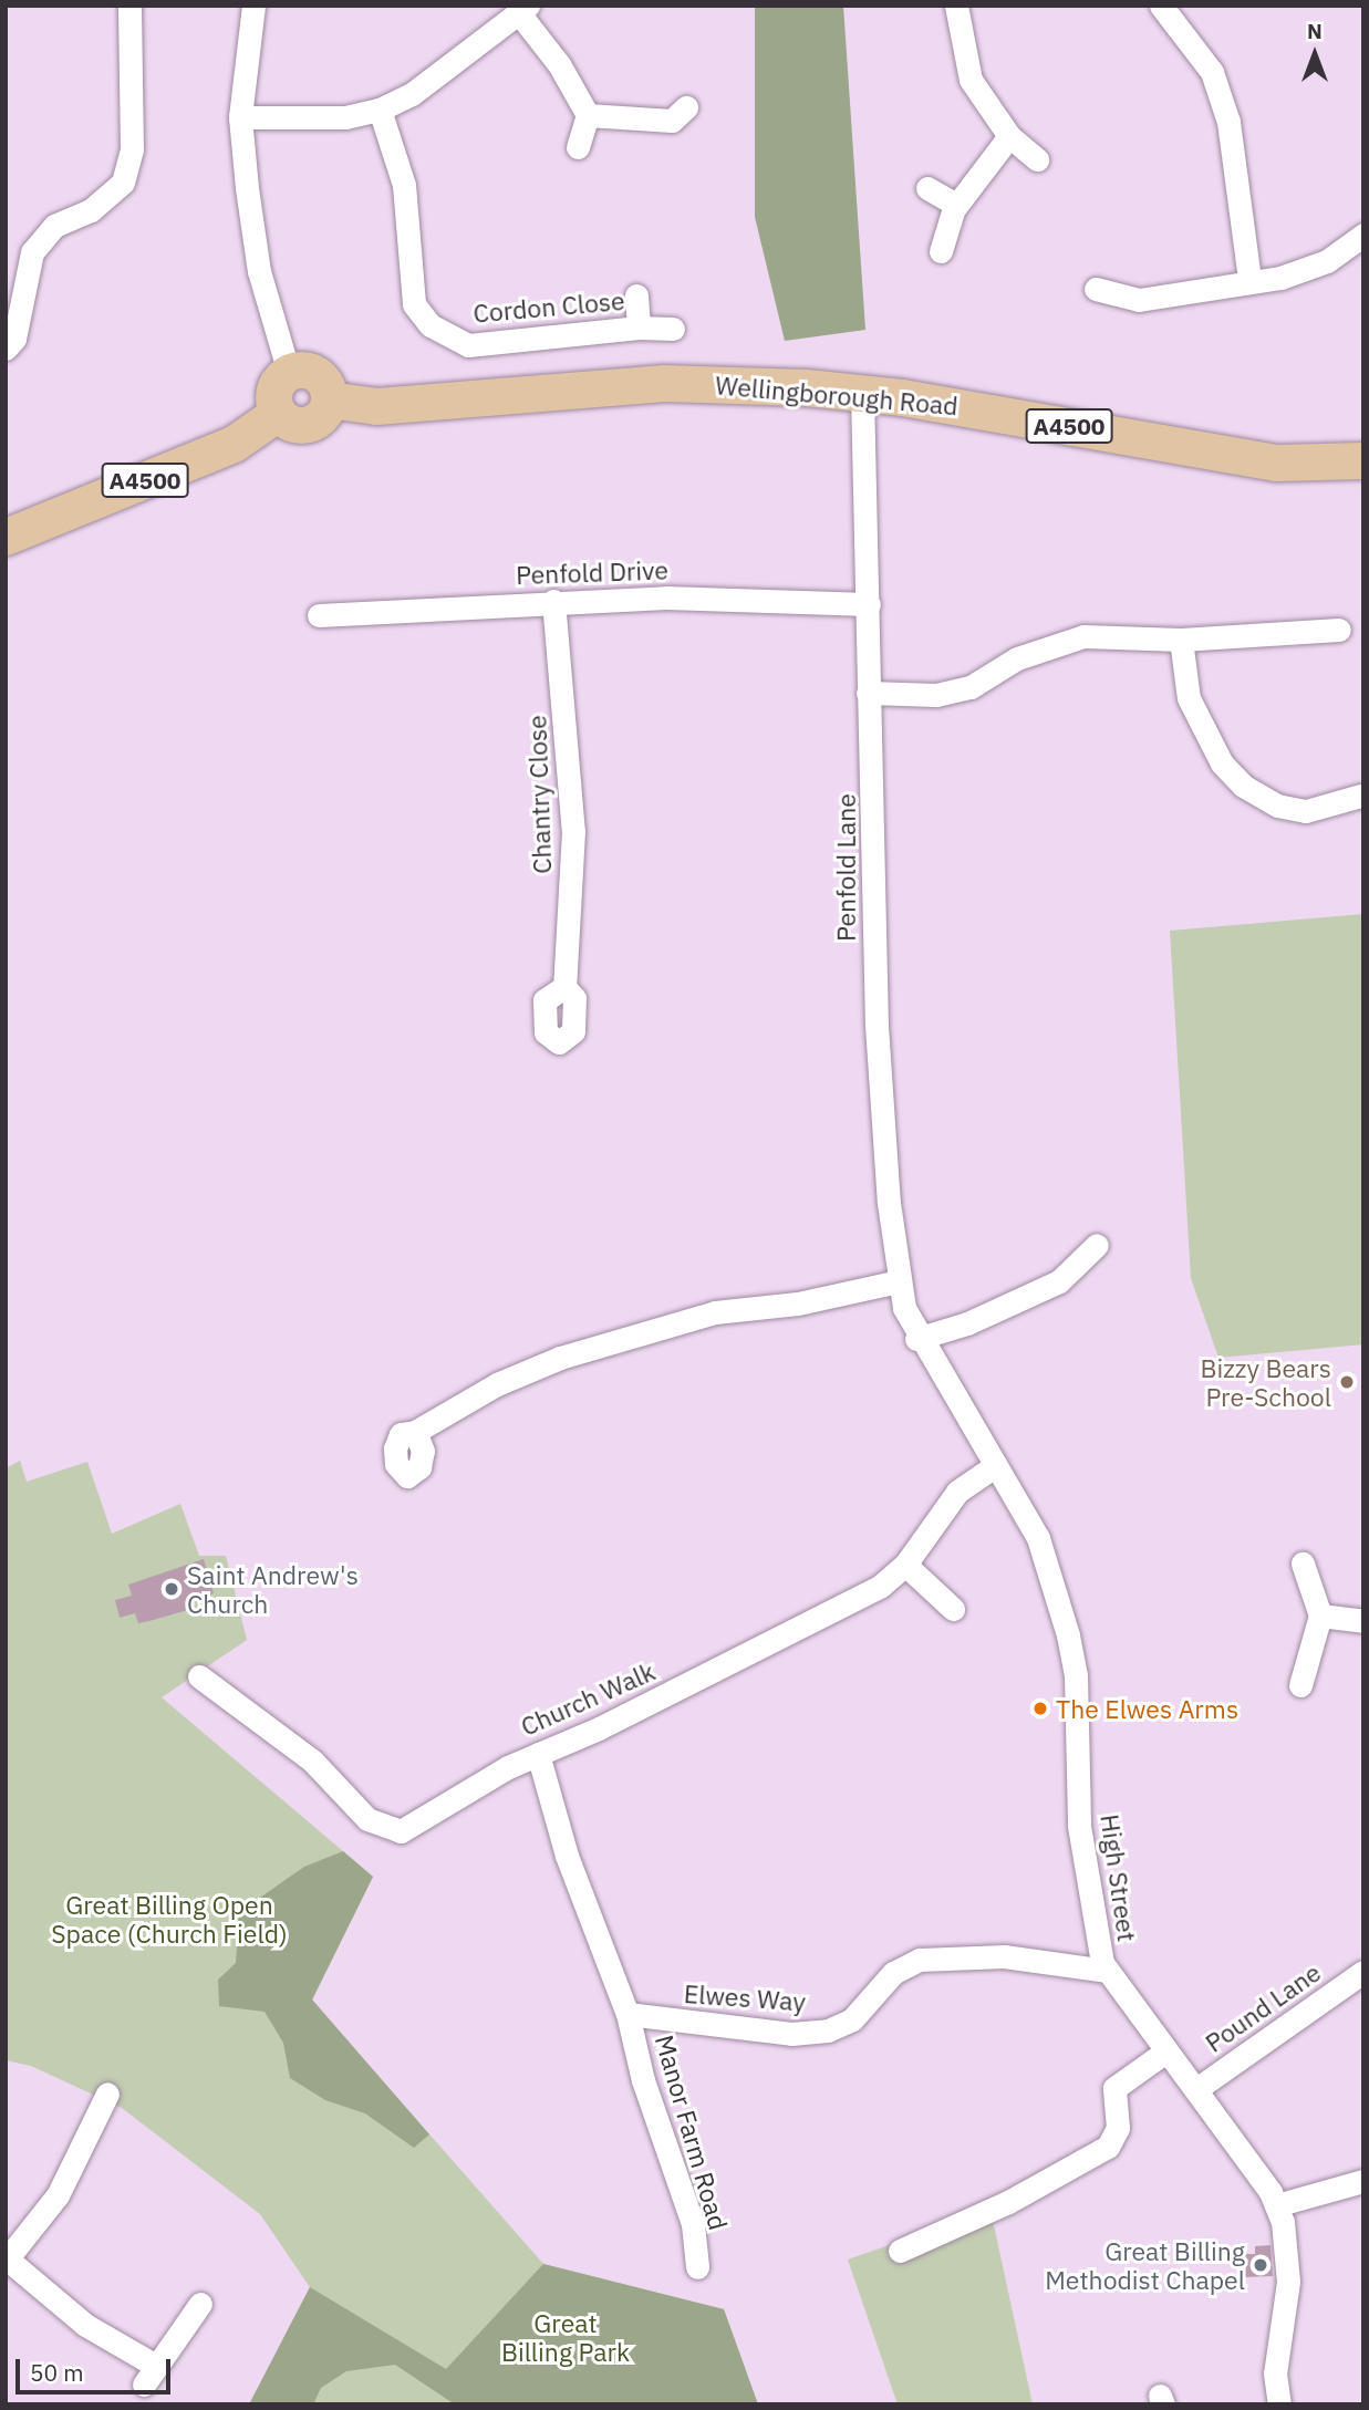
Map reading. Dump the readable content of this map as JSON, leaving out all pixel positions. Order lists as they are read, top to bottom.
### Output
{
  "streets": {
    "main road": ["Wellingborough Road", "A4500"],
    "street": [
      "Cordon Close",
      "Penfold Drive",
      "Chantry Close",
      "Penfold Lane",
      "Church Walk",
      "High Street",
      "Elwes Way",
      "Pound Lane",
      "Manor Farm Road"
    ]
  },
  "crossings": [
    ["Wellingborough Road", "A4500"],
    ["Wellingborough Road", "Penfold Lane"],
    ["Penfold Drive", "Chantry Close"],
    ["Penfold Drive", "Penfold Lane"],
    ["Penfold Lane", "High Street"],
    ["Church Walk", "High Street"],
    ["High Street", "Elwes Way"],
    ["High Street", "Pound Lane"],
    ["Elwes Way", "Manor Farm Road"]
  ],
  "parks": ["Great Billing Open Space (Church Field)", "Great Billing Park"],
  "places": [
    "Bizzy Bears Pre-School",
    "Saint Andrew's Church",
    "The Elwes Arms",
    "Great Billing Methodist Chapel"
  ],
  "scale_bar": "50 m",
  "north": "top"
}
